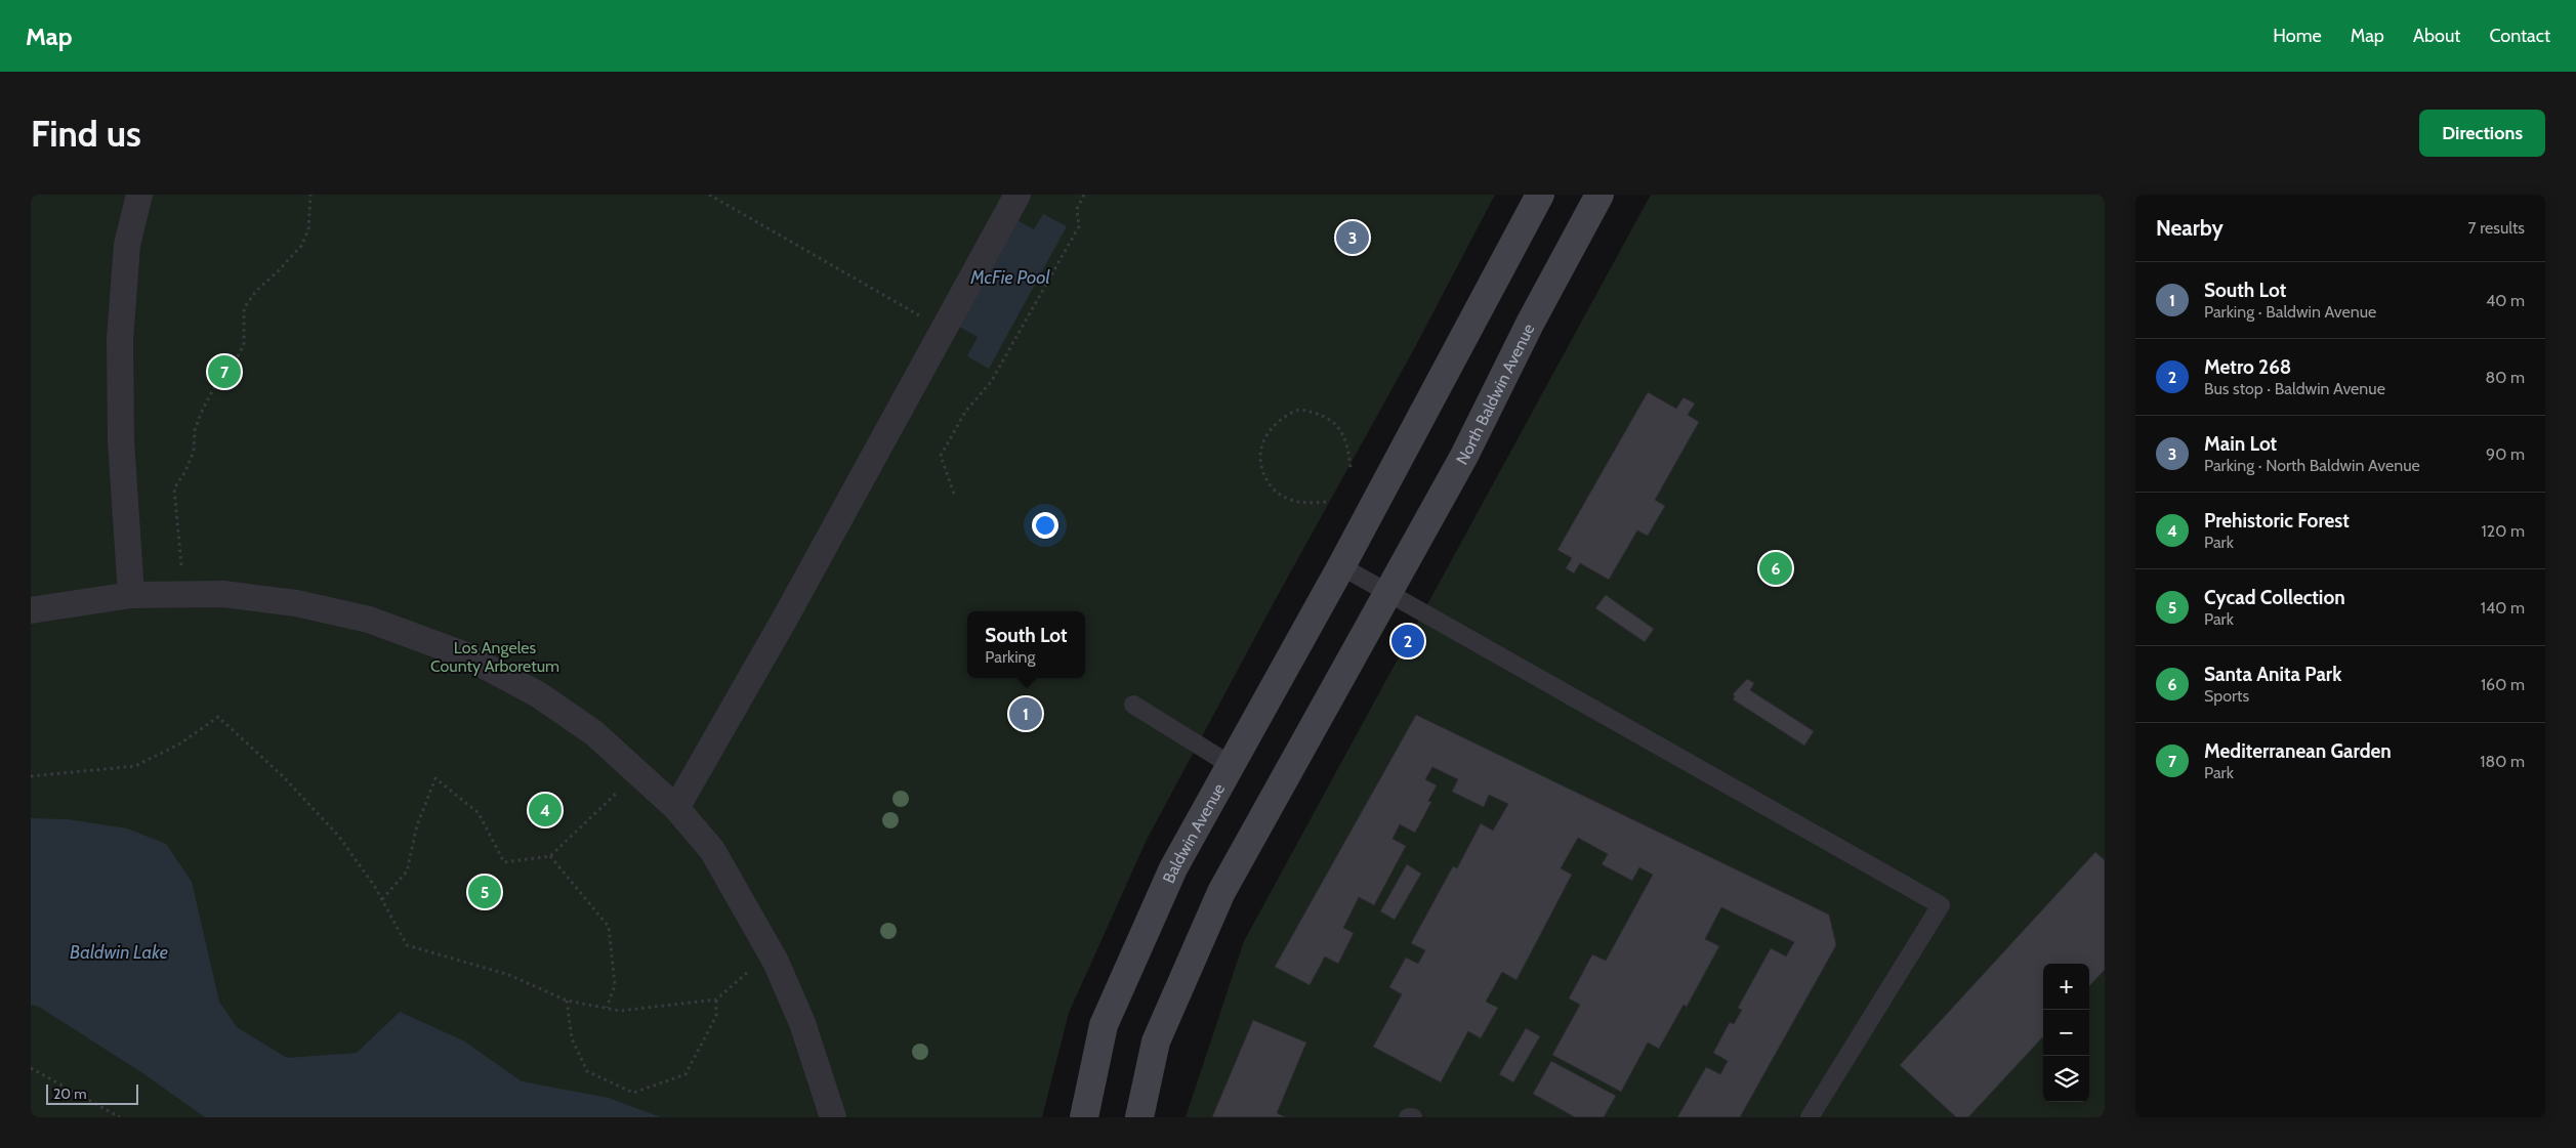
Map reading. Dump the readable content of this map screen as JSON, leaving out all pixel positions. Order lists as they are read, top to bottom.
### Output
{
  "streets": {
    "main road": ["North Baldwin Avenue", "Baldwin Avenue"]
  },
  "water": ["McFie Pool", "Baldwin Lake"],
  "parks": ["Los Angeles County Arboretum"],
  "scale_bar": "20 m",
  "page": {
    "header": "Map",
    "nav": [
      "Home",
      "Map",
      "About",
      "Contact"
    ],
    "buttons": "Directions",
    "title": "Find us",
    "heading": ["Nearby", "7 results"],
    "pins": [
      "3",
      "7",
      "6",
      "2",
      "1",
      "4",
      "5"
    ],
    "list": [
      {
        "mark": "1",
        "name": "South Lot",
        "note": "Parking · Baldwin Avenue",
        "value": "40 m"
      },
      {
        "mark": "2",
        "name": "Metro 268",
        "note": "Bus stop · Baldwin Avenue",
        "value": "80 m"
      },
      {
        "mark": "3",
        "name": "Main Lot",
        "note": "Parking · North Baldwin Avenue",
        "value": "90 m"
      },
      {
        "mark": "4",
        "name": "Prehistoric Forest",
        "note": "Park",
        "value": "120 m"
      },
      {
        "mark": "5",
        "name": "Cycad Collection",
        "note": "Park",
        "value": "140 m"
      },
      {
        "mark": "6",
        "name": "Santa Anita Park",
        "note": "Sports",
        "value": "160 m"
      },
      {
        "mark": "7",
        "name": "Mediterranean Garden",
        "note": "Park",
        "value": "180 m"
      }
    ],
    "popup": ["South Lot", "Parking"],
    "map_buttons": ["+", "−"],
    "scale": "20 m"
  }
}
